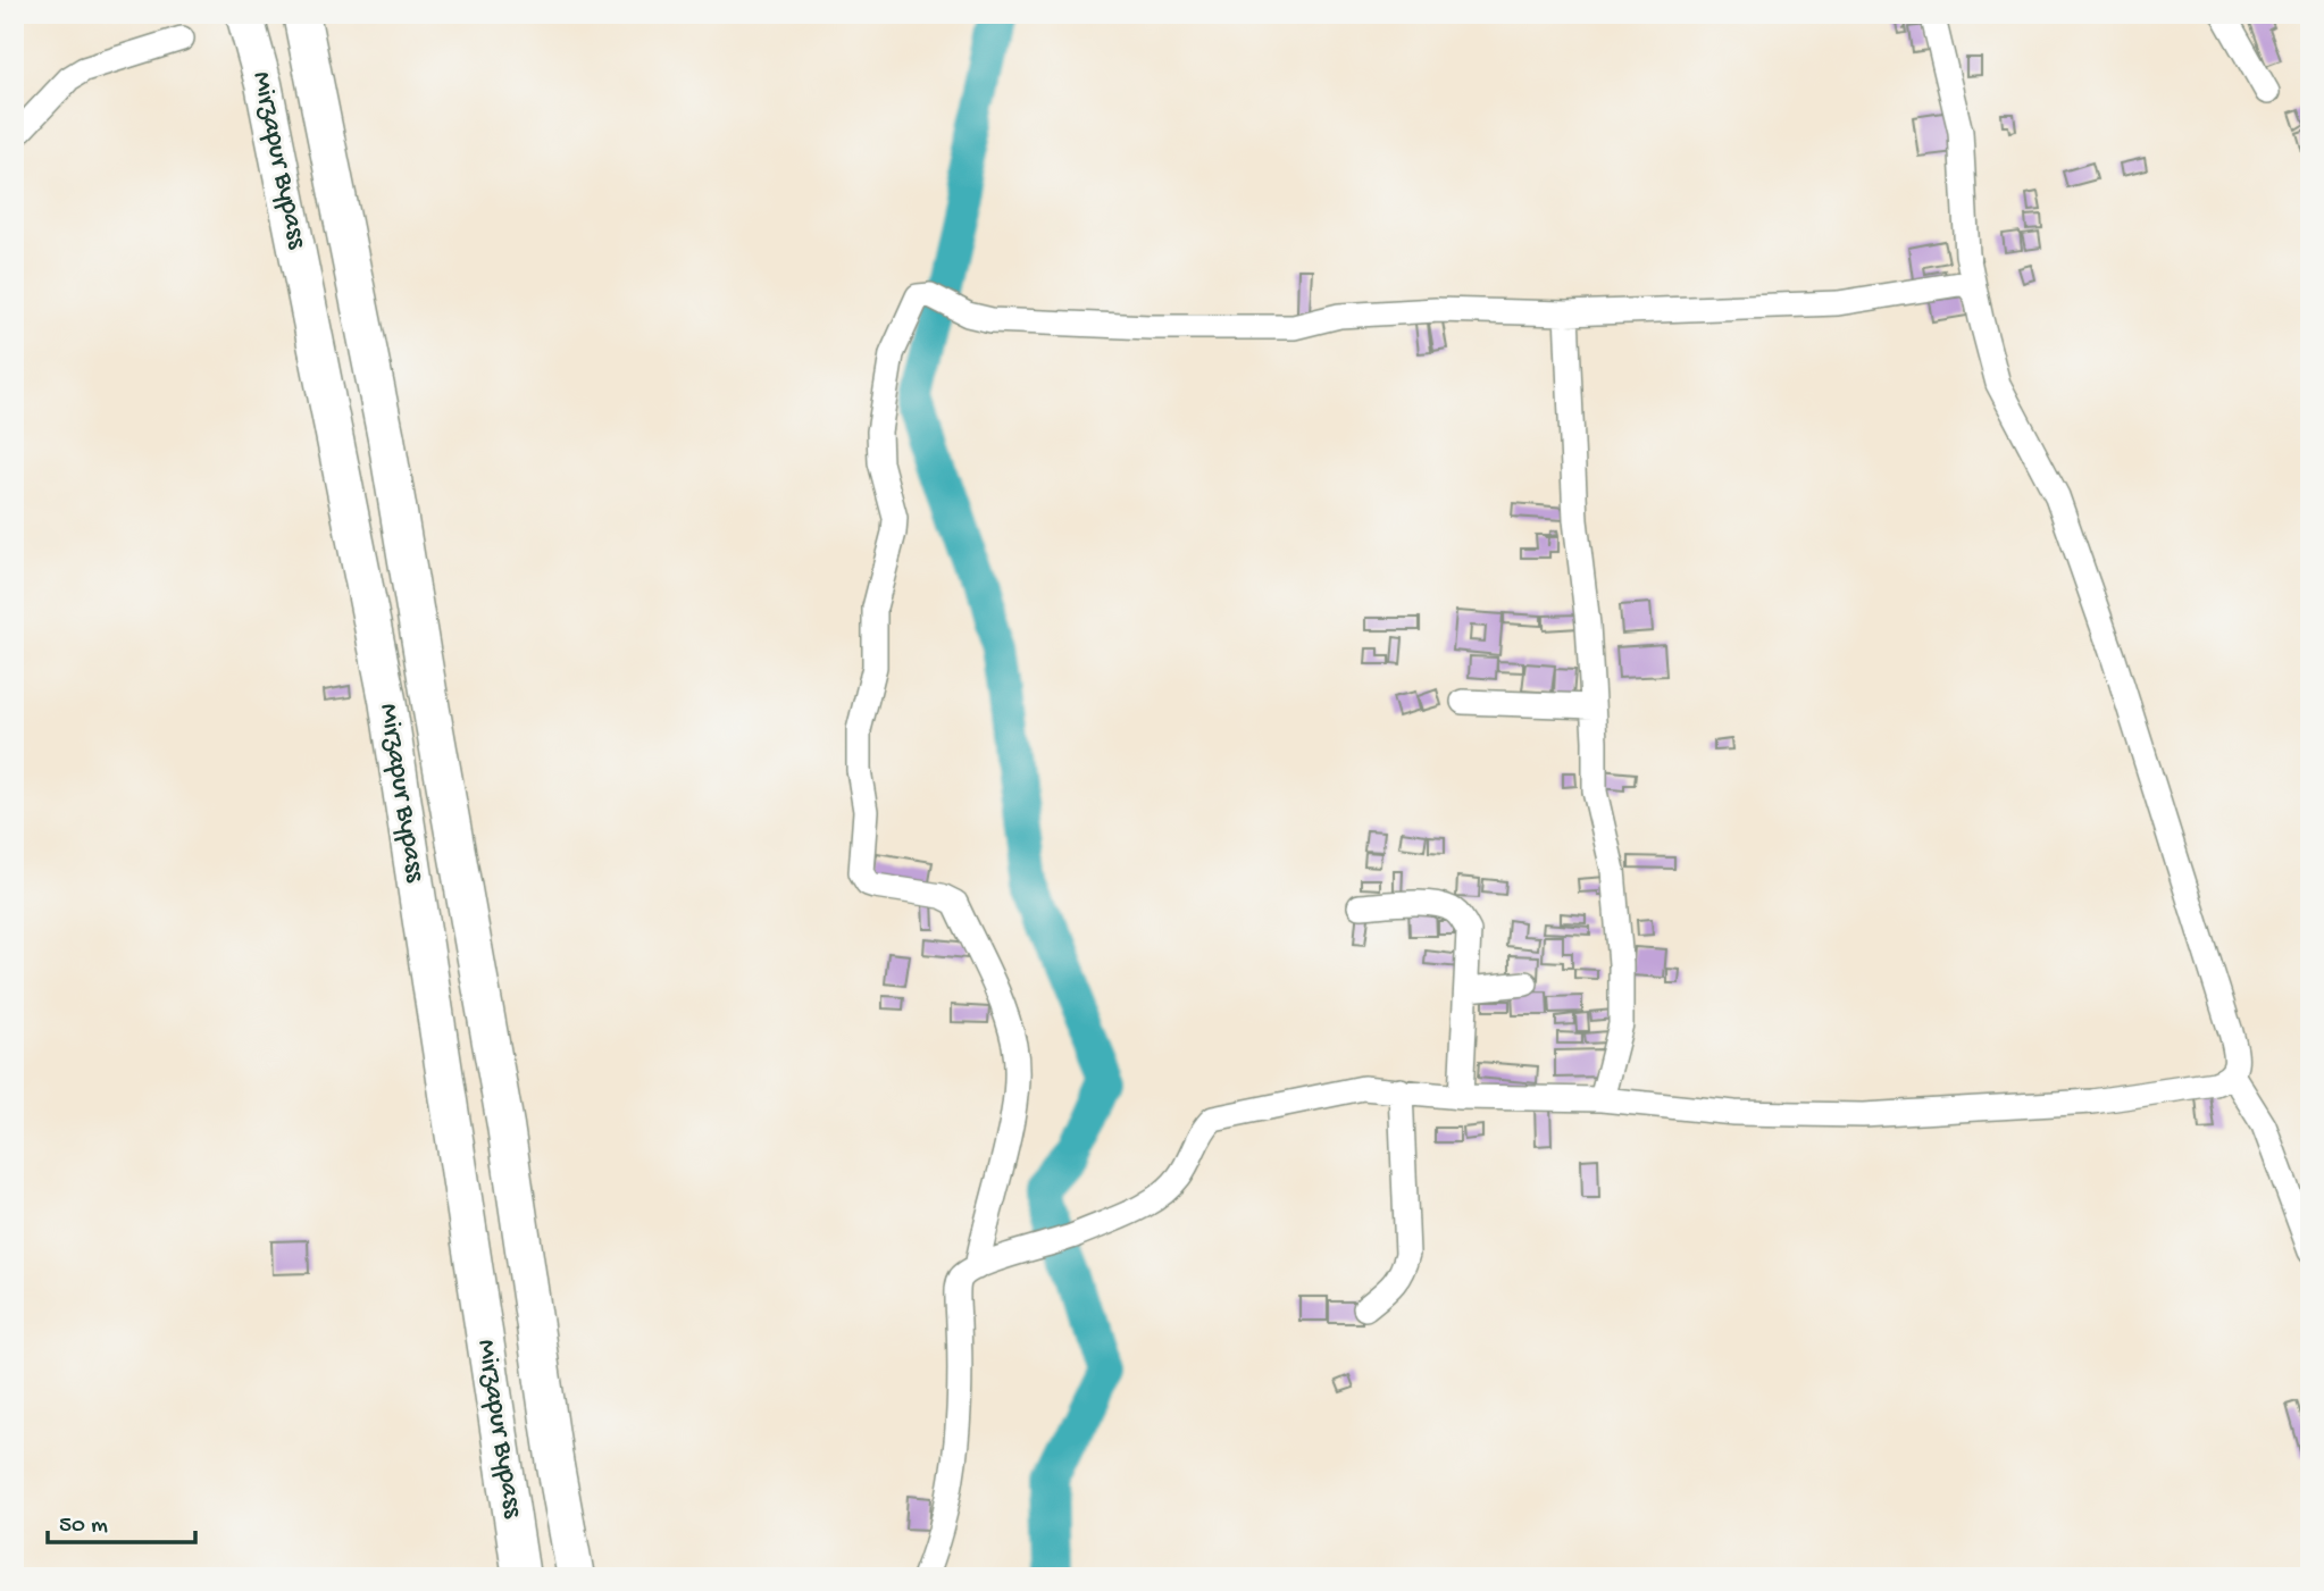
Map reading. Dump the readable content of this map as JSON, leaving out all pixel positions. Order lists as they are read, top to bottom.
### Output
{
  "streets": {
    "highway": ["Mirzapur Bypass"]
  },
  "scale_bar": "50 m"
}
